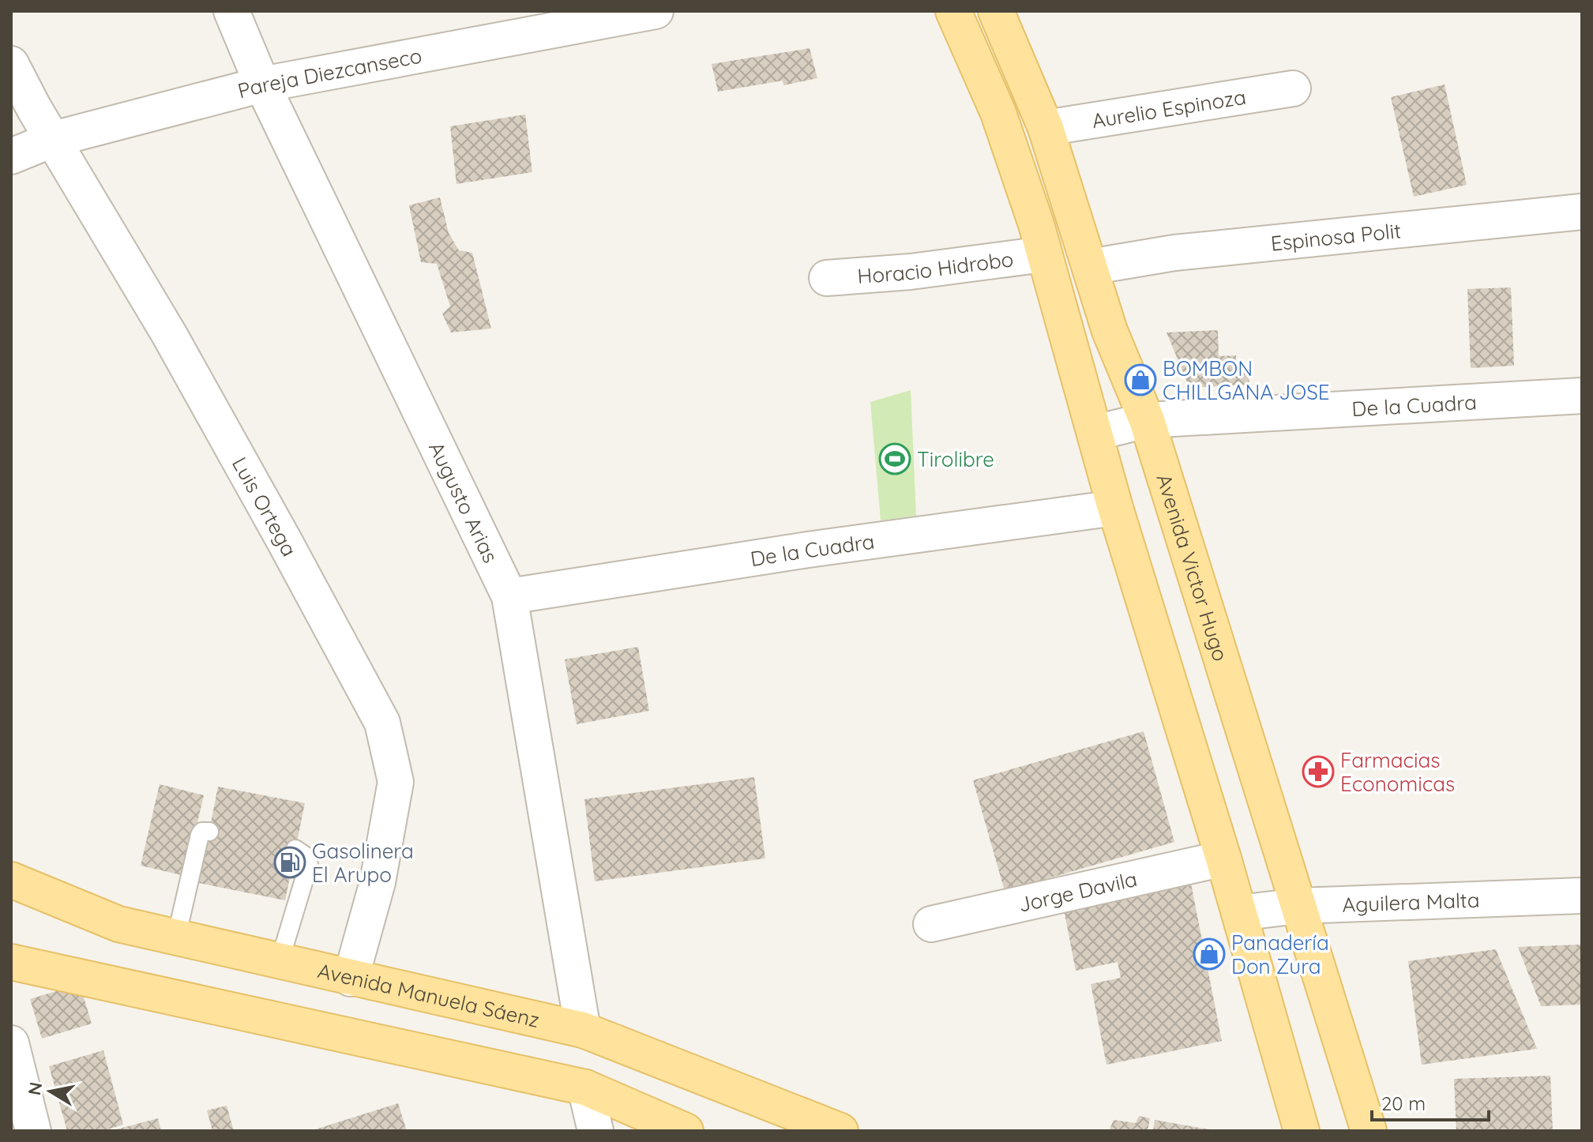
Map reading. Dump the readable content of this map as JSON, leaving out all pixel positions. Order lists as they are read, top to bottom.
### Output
{
  "streets": {
    "main road": ["Avenida Victor Hugo", "Avenida Manuela Sáenz"],
    "street": [
      "Pareja Diezcanseco",
      "Aurelio Espinoza",
      "Espinosa Polit",
      "Horacio Hidrobo",
      "De la Cuadra",
      "Augusto Arias",
      "Luis Ortega",
      "Jorge Davila",
      "Aguilera Malta"
    ]
  },
  "crossings": [
    ["Pareja Diezcanseco", "Augusto Arias"],
    ["Pareja Diezcanseco", "Luis Ortega"],
    ["Aurelio Espinoza", "Avenida Victor Hugo"],
    ["Espinosa Polit", "Avenida Victor Hugo"],
    ["De la Cuadra", "Augusto Arias"],
    ["De la Cuadra", "Avenida Victor Hugo"],
    ["Augusto Arias", "Avenida Manuela Sáenz"],
    ["Luis Ortega", "Avenida Manuela Sáenz"],
    ["Avenida Victor Hugo", "Aguilera Malta"]
  ],
  "places": {
    "shop": ["BOMBON CHILLGANA JOSE", "Panadería Don Zura"],
    "sports": ["Tirolibre"],
    "pharmacy": ["Farmacias Economicas"],
    "fuel station": ["Gasolinera El Arupo"]
  },
  "scale_bar": "20 m",
  "north": "left"
}
